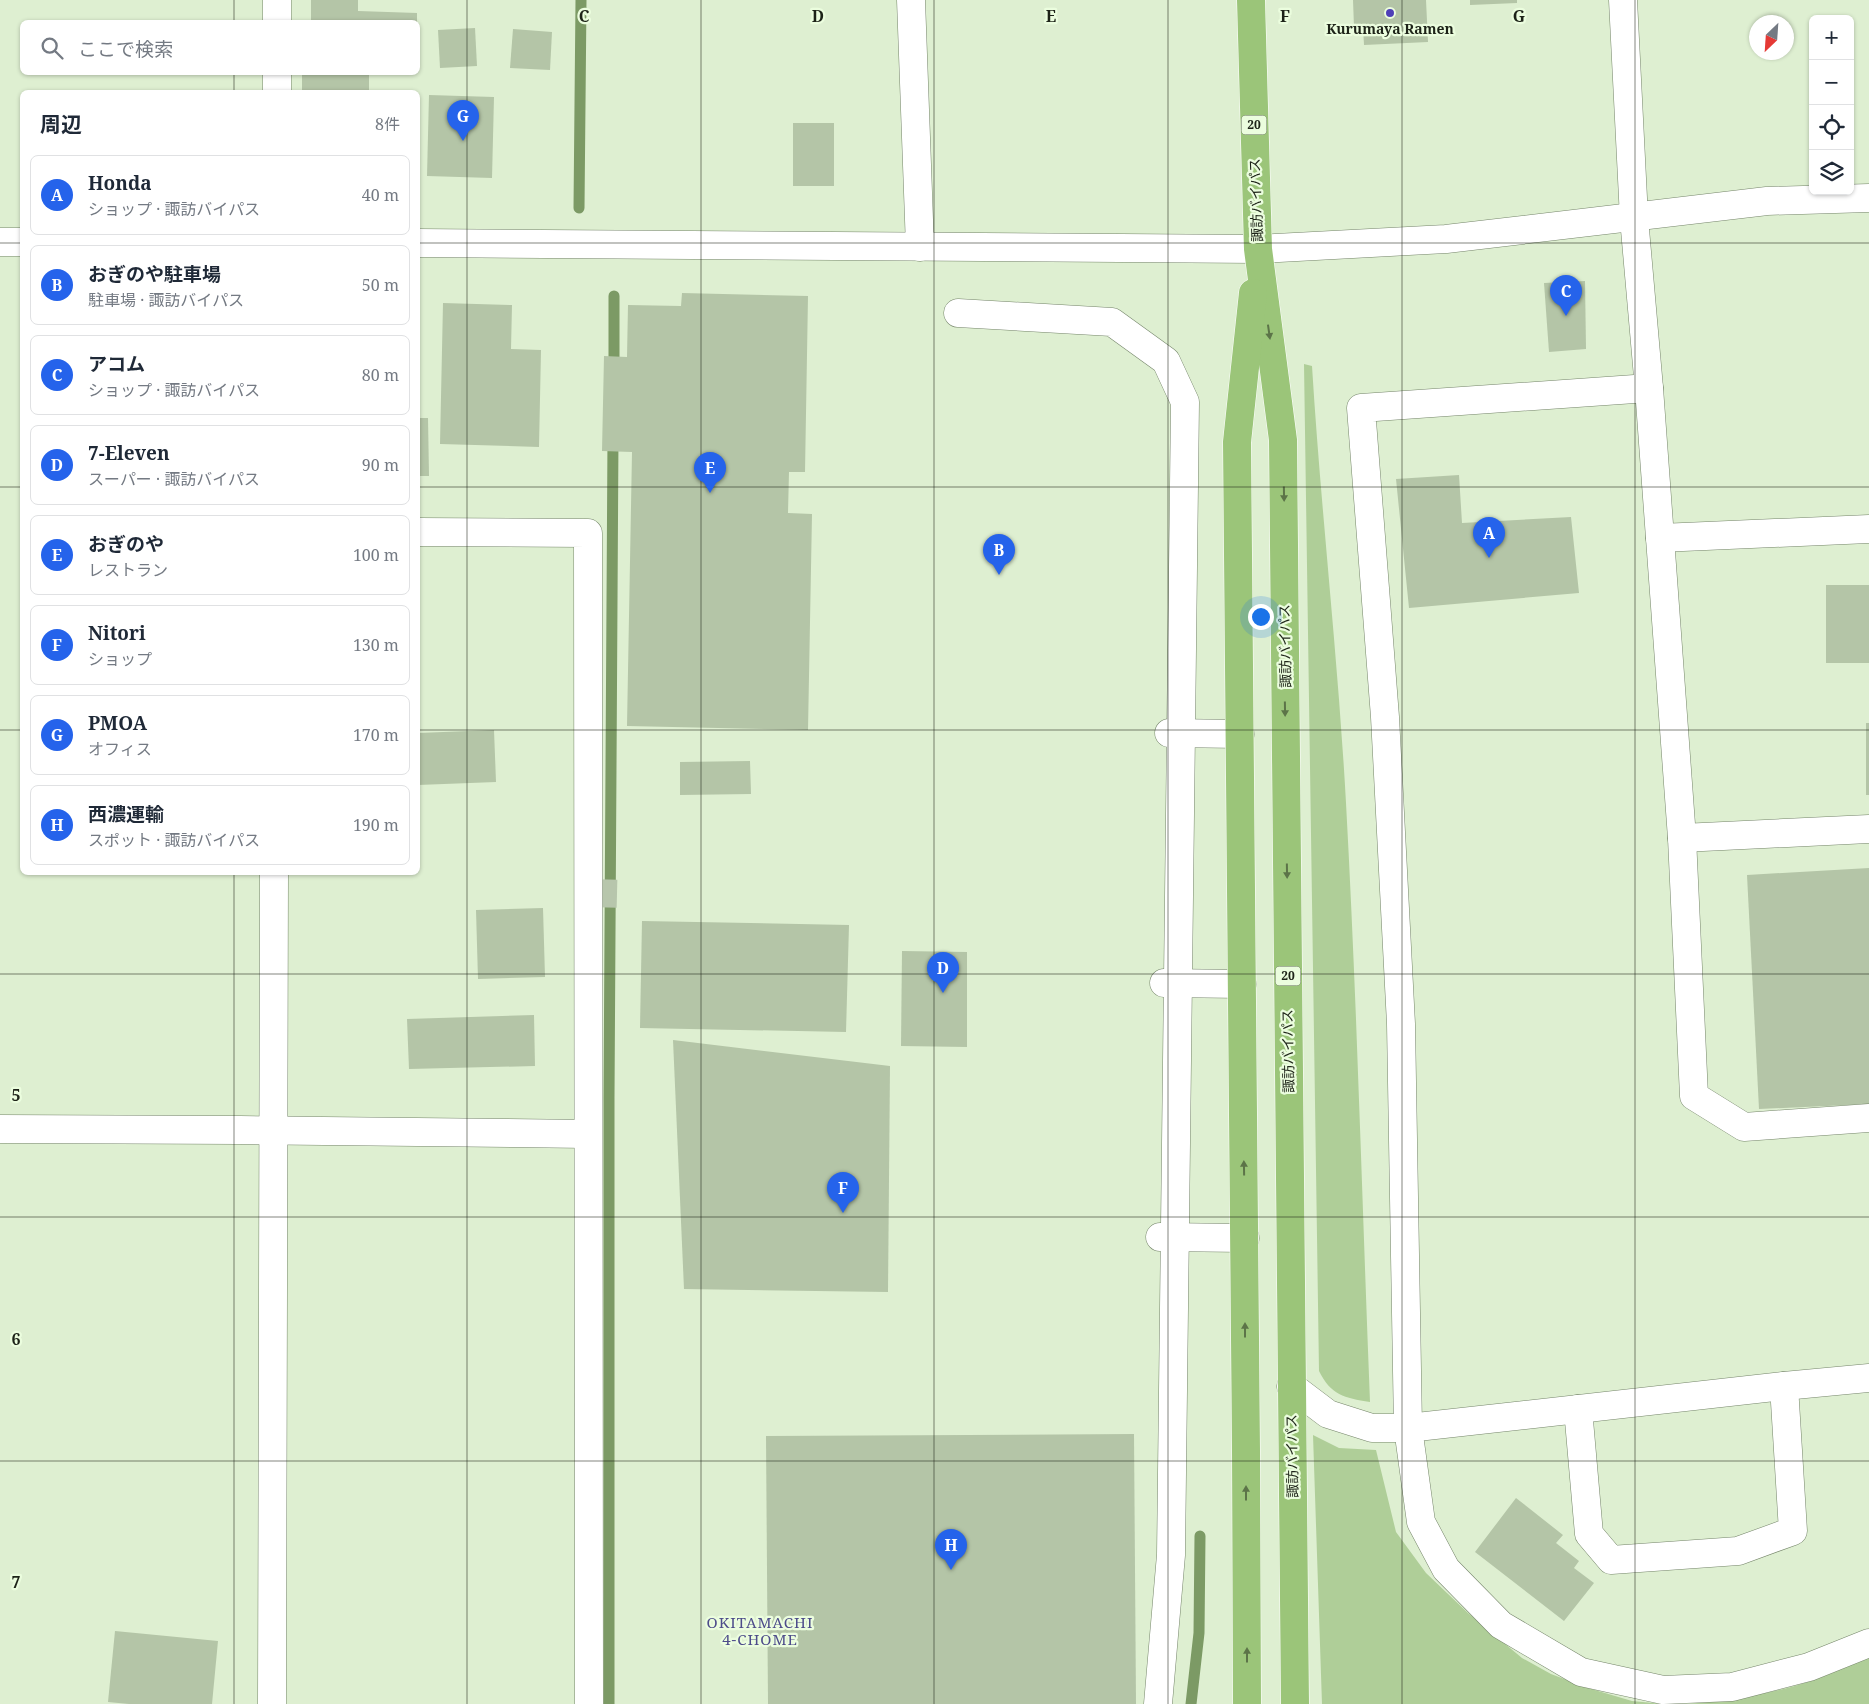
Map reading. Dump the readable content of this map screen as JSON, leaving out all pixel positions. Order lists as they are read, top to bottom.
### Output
{
  "streets": {
    "highway": ["20", "諏訪バイパス"]
  },
  "districts": ["OKITAMACHI 4-CHOME"],
  "places": ["Kurumaya Ramen"],
  "north": "bottom left",
  "page": {
    "map_buttons": ["+", "−"],
    "search": "ここで検索",
    "heading": ["周辺", "8件"],
    "pins": [
      "G",
      "C",
      "E",
      "A",
      "B",
      "D",
      "F",
      "H"
    ],
    "list": [
      {
        "mark": "A",
        "name": "Honda",
        "note": "ショップ · 諏訪バイパス",
        "value": "40 m"
      },
      {
        "mark": "B",
        "name": "おぎのや駐車場",
        "note": "駐車場 · 諏訪バイパス",
        "value": "50 m"
      },
      {
        "mark": "C",
        "name": "アコム",
        "note": "ショップ · 諏訪バイパス",
        "value": "80 m"
      },
      {
        "mark": "D",
        "name": "7-Eleven",
        "note": "スーパー · 諏訪バイパス",
        "value": "90 m"
      },
      {
        "mark": "E",
        "name": "おぎのや",
        "note": "レストラン",
        "value": "100 m"
      },
      {
        "mark": "F",
        "name": "Nitori",
        "note": "ショップ",
        "value": "130 m"
      },
      {
        "mark": "G",
        "name": "PMOA",
        "note": "オフィス",
        "value": "170 m"
      },
      {
        "mark": "H",
        "name": "西濃運輸",
        "note": "スポット · 諏訪バイパス",
        "value": "190 m"
      }
    ]
  },
  "grid": {
    "columns": [
      "C",
      "D",
      "E",
      "F",
      "G"
    ],
    "rows": ["5", "6", "7"]
  }
}
